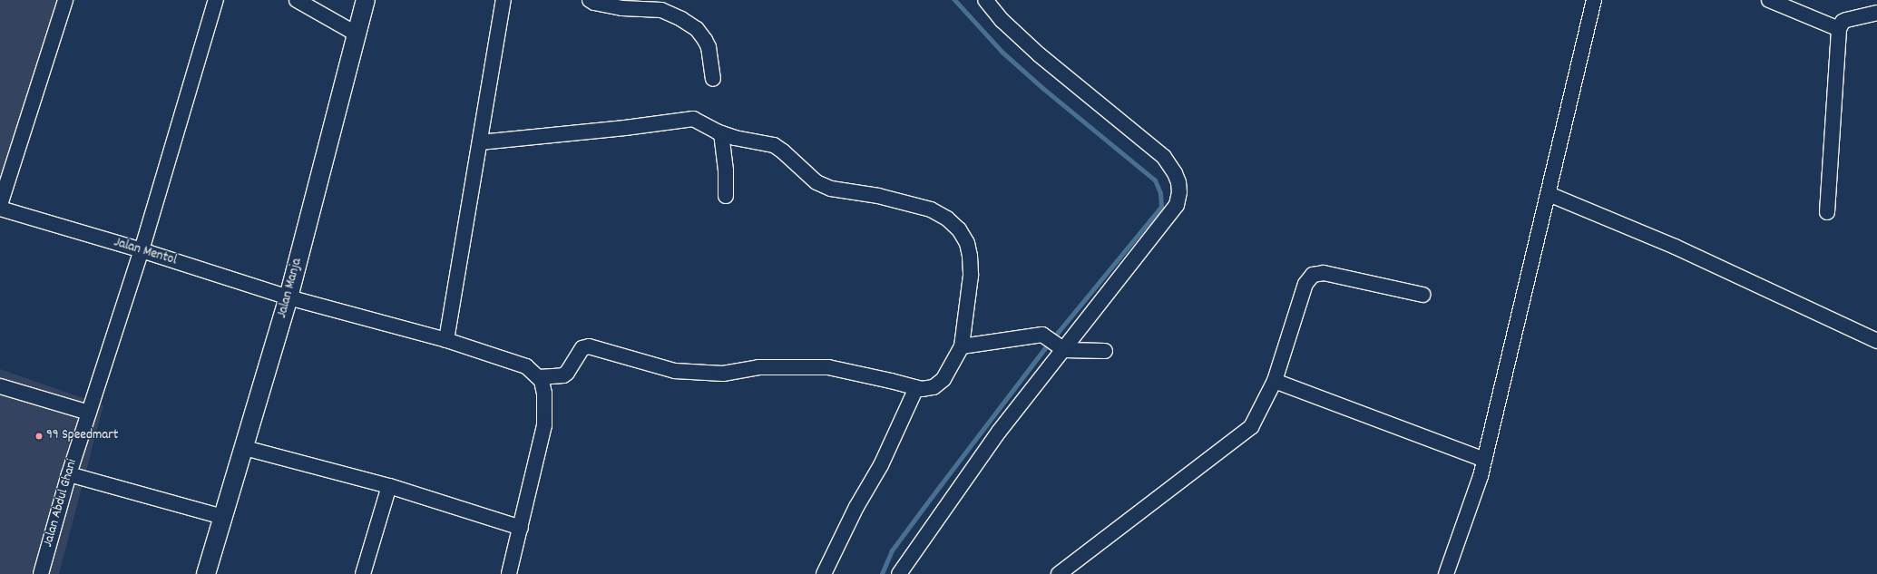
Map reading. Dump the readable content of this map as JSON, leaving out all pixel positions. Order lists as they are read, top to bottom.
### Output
{
  "streets": {
    "street": ["Jalan Mentol", "Jalan Manja", "Jalan Abdul Ghani"]
  },
  "crossings": [
    ["Jalan Mentol", "Jalan Manja"],
    ["Jalan Mentol", "Jalan Abdul Ghani"]
  ],
  "places": ["99 Speedmart"]
}
